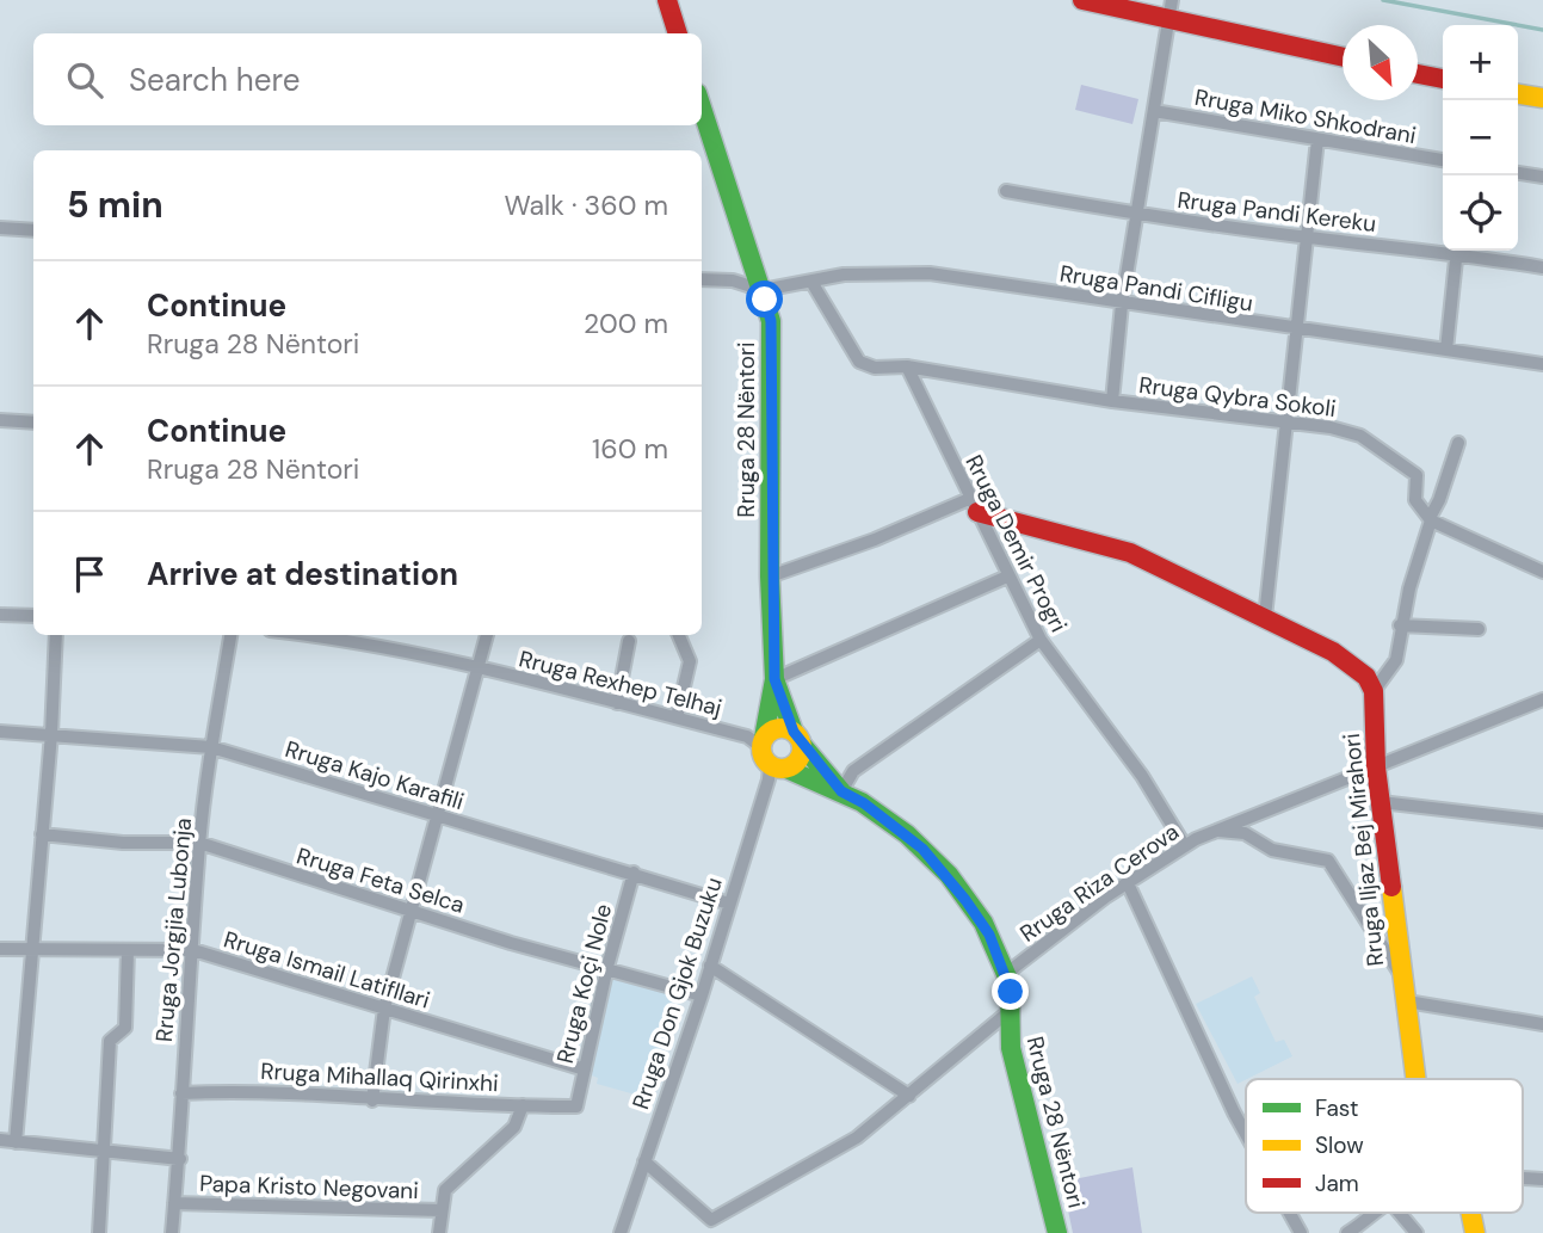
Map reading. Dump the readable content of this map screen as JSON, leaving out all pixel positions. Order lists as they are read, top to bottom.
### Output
{
  "streets": {
    "main road": ["Rruga 28 Nëntori", "Rruga Iljaz Bej Mirahori"],
    "street": [
      "Rruga Miko Shkodrani",
      "Rruga Pandi Kereku",
      "Rruga Pandi Cifligu",
      "Rruga Qybra Sokoli",
      "Rruga Demir Progri",
      "Rruga Rexhep Telhaj",
      "Rruga Kajo Karafili",
      "Rruga Feta Selca",
      "Rruga Riza Cerova",
      "Rruga Jorgjia Lubonja",
      "Rruga Ismail Latifllari",
      "Rruga Koçi Nole",
      "Rruga Don Gjok Buzuku",
      "Rruga Mihallaq Qirinxhi",
      "Papa Kristo Negovani"
    ]
  },
  "crossings": [
    ["Rruga Pandi Cifligu", "Rruga 28 Nëntori"],
    ["Rruga Qybra Sokoli", "Rruga Demir Progri"],
    ["Rruga 28 Nëntori", "Rruga Rexhep Telhaj"],
    ["Rruga 28 Nëntori", "Rruga Riza Cerova"],
    ["Rruga 28 Nëntori", "Rruga Don Gjok Buzuku"],
    ["Rruga Demir Progri", "Rruga Riza Cerova"],
    ["Rruga Rexhep Telhaj", "Rruga Don Gjok Buzuku"],
    ["Rruga Kajo Karafili", "Rruga Jorgjia Lubonja"],
    ["Rruga Kajo Karafili", "Rruga Koçi Nole"],
    ["Rruga Kajo Karafili", "Rruga Don Gjok Buzuku"],
    ["Rruga Iljaz Bej Mirahori", "Rruga Riza Cerova"],
    ["Rruga Feta Selca", "Rruga Jorgjia Lubonja"],
    ["Rruga Feta Selca", "Rruga Koçi Nole"],
    ["Rruga Feta Selca", "Rruga Don Gjok Buzuku"],
    ["Rruga Jorgjia Lubonja", "Rruga Ismail Latifllari"],
    ["Rruga Jorgjia Lubonja", "Rruga Mihallaq Qirinxhi"],
    ["Rruga Jorgjia Lubonja", "Papa Kristo Negovani"],
    ["Rruga Ismail Latifllari", "Rruga Koçi Nole"],
    ["Rruga Koçi Nole", "Rruga Mihallaq Qirinxhi"]
  ],
  "legend": ["Fast", "Slow", "Jam"],
  "north": "bottom right",
  "page": {
    "map_buttons": ["+", "−"],
    "search": "Search here",
    "heading": ["5 min", "Walk · 360 m"],
    "list": [
      ["Continue", "Rruga 28 Nëntori", "200 m"],
      ["Continue", "Rruga 28 Nëntori", "160 m"],
      "Arrive at destination"
    ]
  }
}
